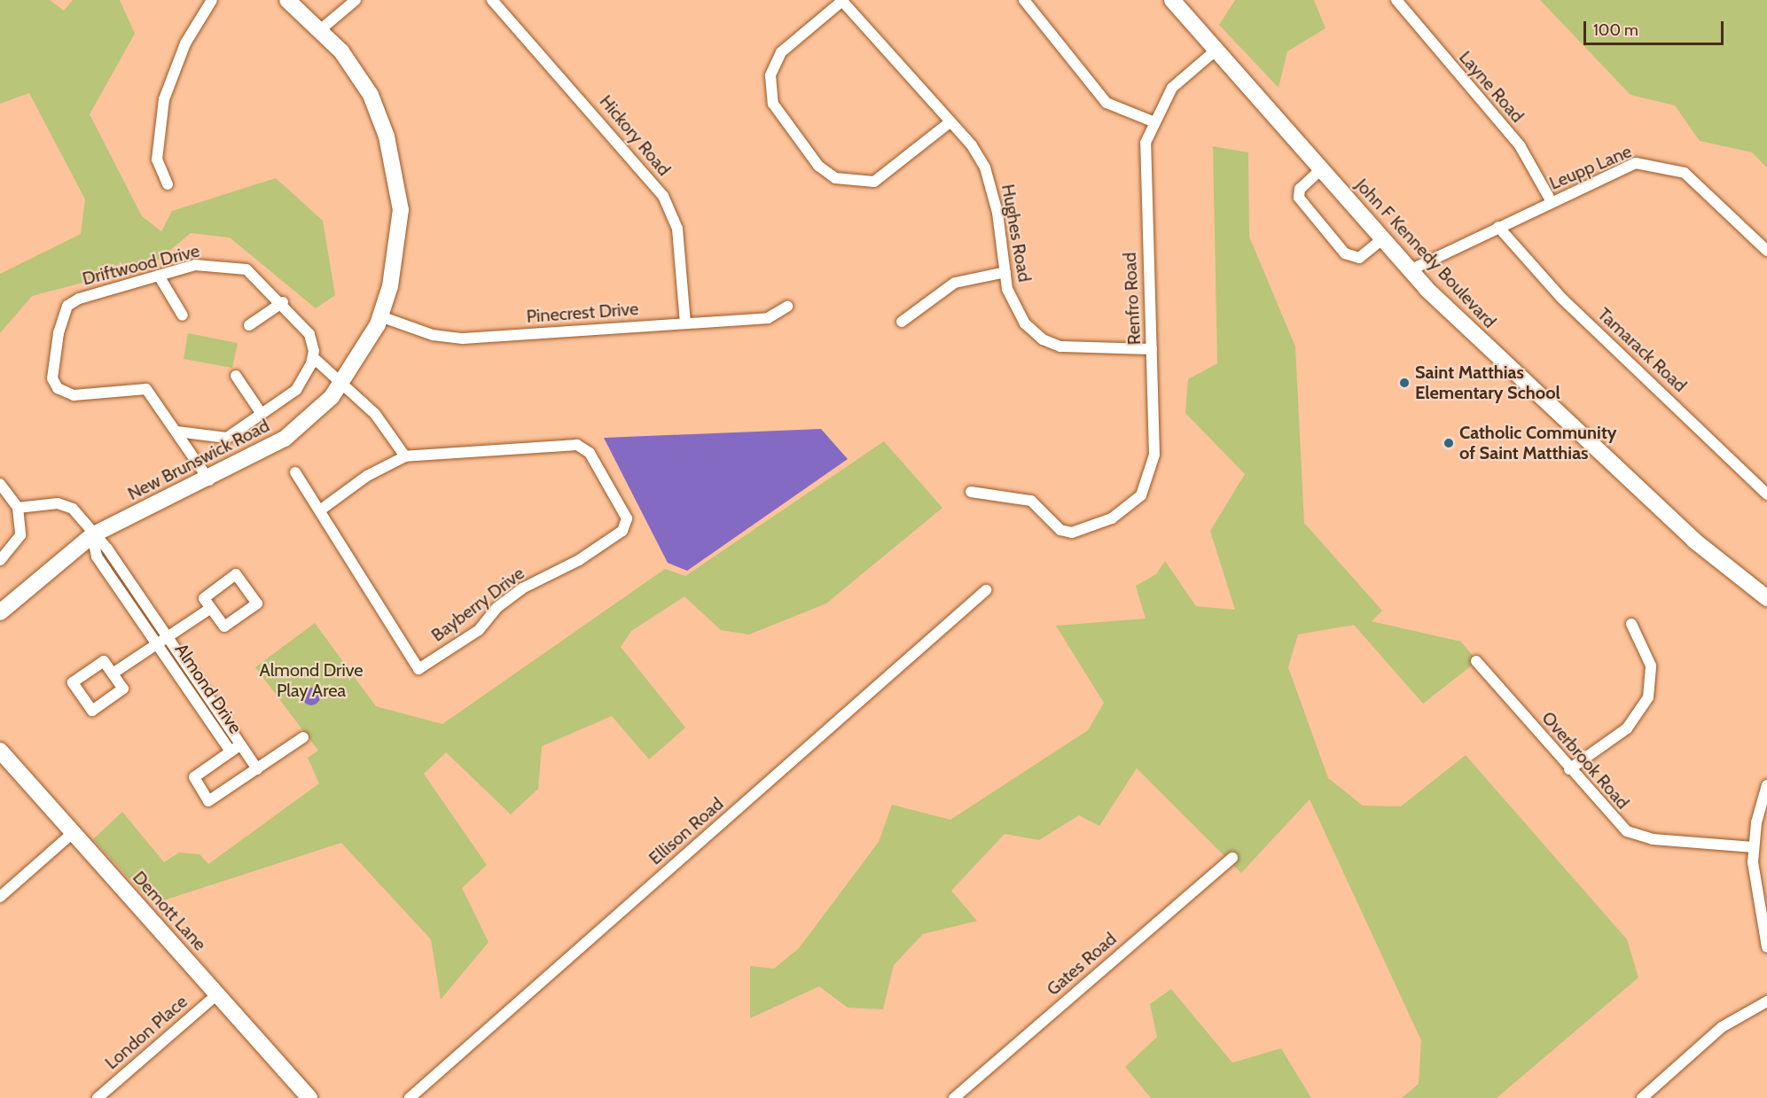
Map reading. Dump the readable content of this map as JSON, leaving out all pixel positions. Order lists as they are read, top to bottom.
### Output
{
  "streets": {
    "street": [
      "Layne Road",
      "Hickory Road",
      "Leupp Lane",
      "Hughes Road",
      "John F Kennedy Boulevard",
      "Driftwood Drive",
      "Renfro Road",
      "Pinecrest Drive",
      "Tamarack Road",
      "New Brunswick Road",
      "Bayberry Drive",
      "Almond Drive",
      "Overbrook Road",
      "Ellison Road",
      "Demott Lane",
      "Gates Road",
      "London Place"
    ]
  },
  "crossings": [
    ["Layne Road", "Leupp Lane"],
    ["Hickory Road", "Pinecrest Drive"],
    ["Leupp Lane", "John F Kennedy Boulevard"],
    ["Leupp Lane", "Tamarack Road"],
    ["Hughes Road", "Renfro Road"],
    ["John F Kennedy Boulevard", "Renfro Road"],
    ["Driftwood Drive", "New Brunswick Road"],
    ["Pinecrest Drive", "New Brunswick Road"],
    ["New Brunswick Road", "Almond Drive"],
    ["Demott Lane", "London Place"]
  ],
  "parks": ["Almond Drive Play Area"],
  "places": ["Saint Matthias Elementary School", "Catholic Community of Saint Matthias"],
  "scale_bar": "100 m"
}
